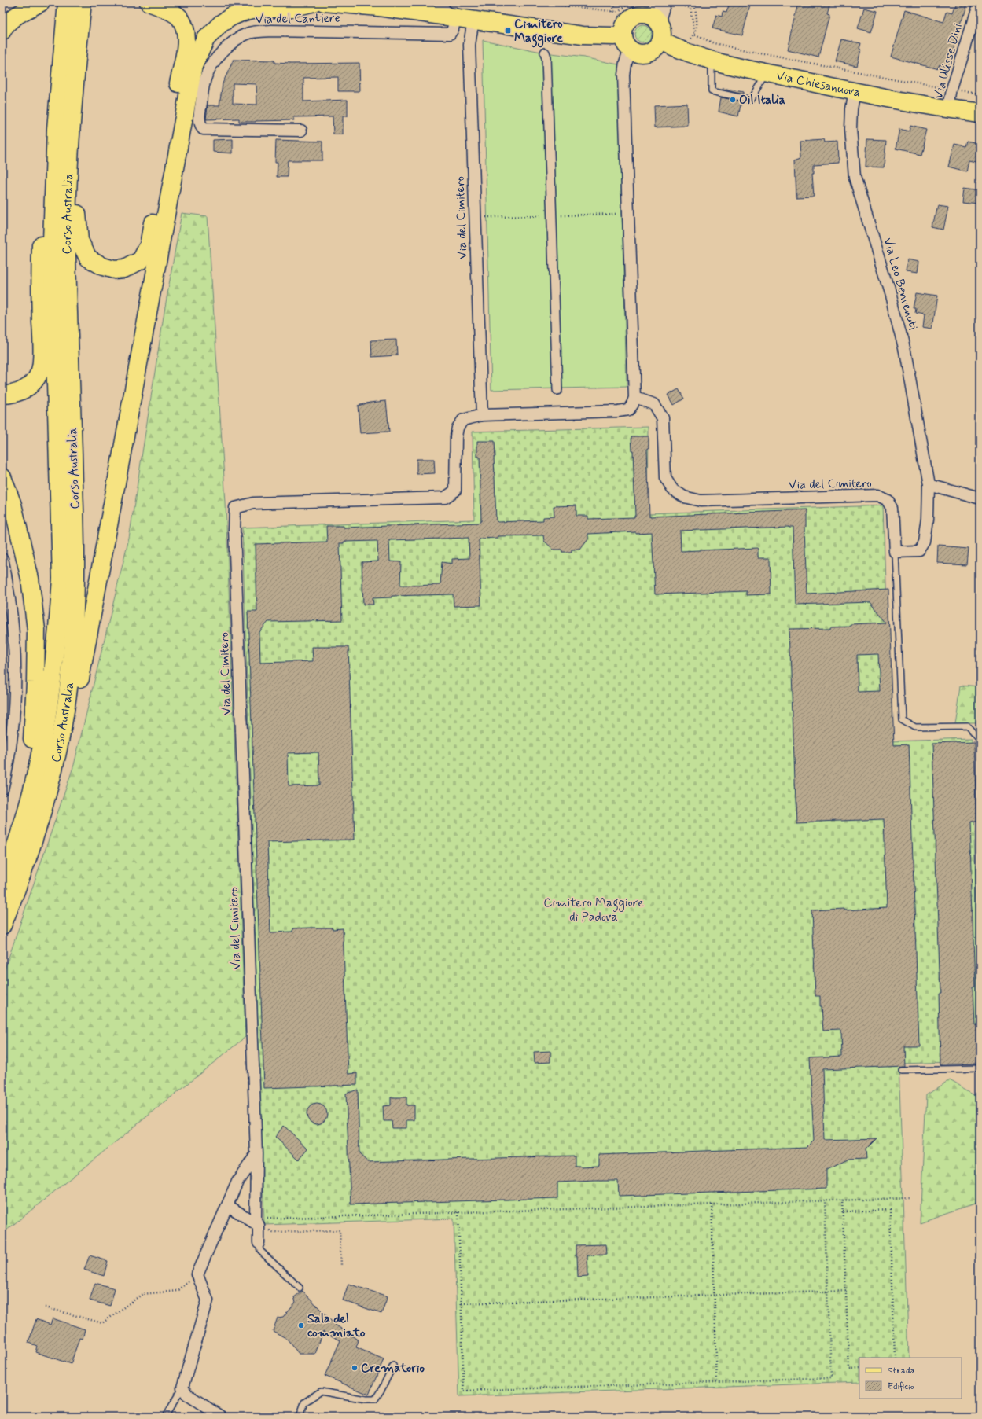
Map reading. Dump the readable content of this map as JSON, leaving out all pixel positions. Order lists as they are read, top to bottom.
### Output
{
  "streets": {
    "main road": ["Via Chiesanuova", "Corso Australia"],
    "street": [
      "Via del Cantiere",
      "Via Ulisse Dini",
      "Via del Cimitero",
      "Via Leo Benvenuti"
    ]
  },
  "crossings": [
    ["Via Ulisse Dini", "Via Chiesanuova"],
    ["Via Chiesanuova", "Via Leo Benvenuti"],
    ["Via del Cimitero", "Via Leo Benvenuti"]
  ],
  "parks": ["Cimitero Maggiore di Padova"],
  "places": {
    "transit": ["Cimitero Maggiore"],
    "other": ["Oil Italia", "Sala del commiato", "Crematorio"]
  },
  "legend": ["Strada", "Edificio"]
}
